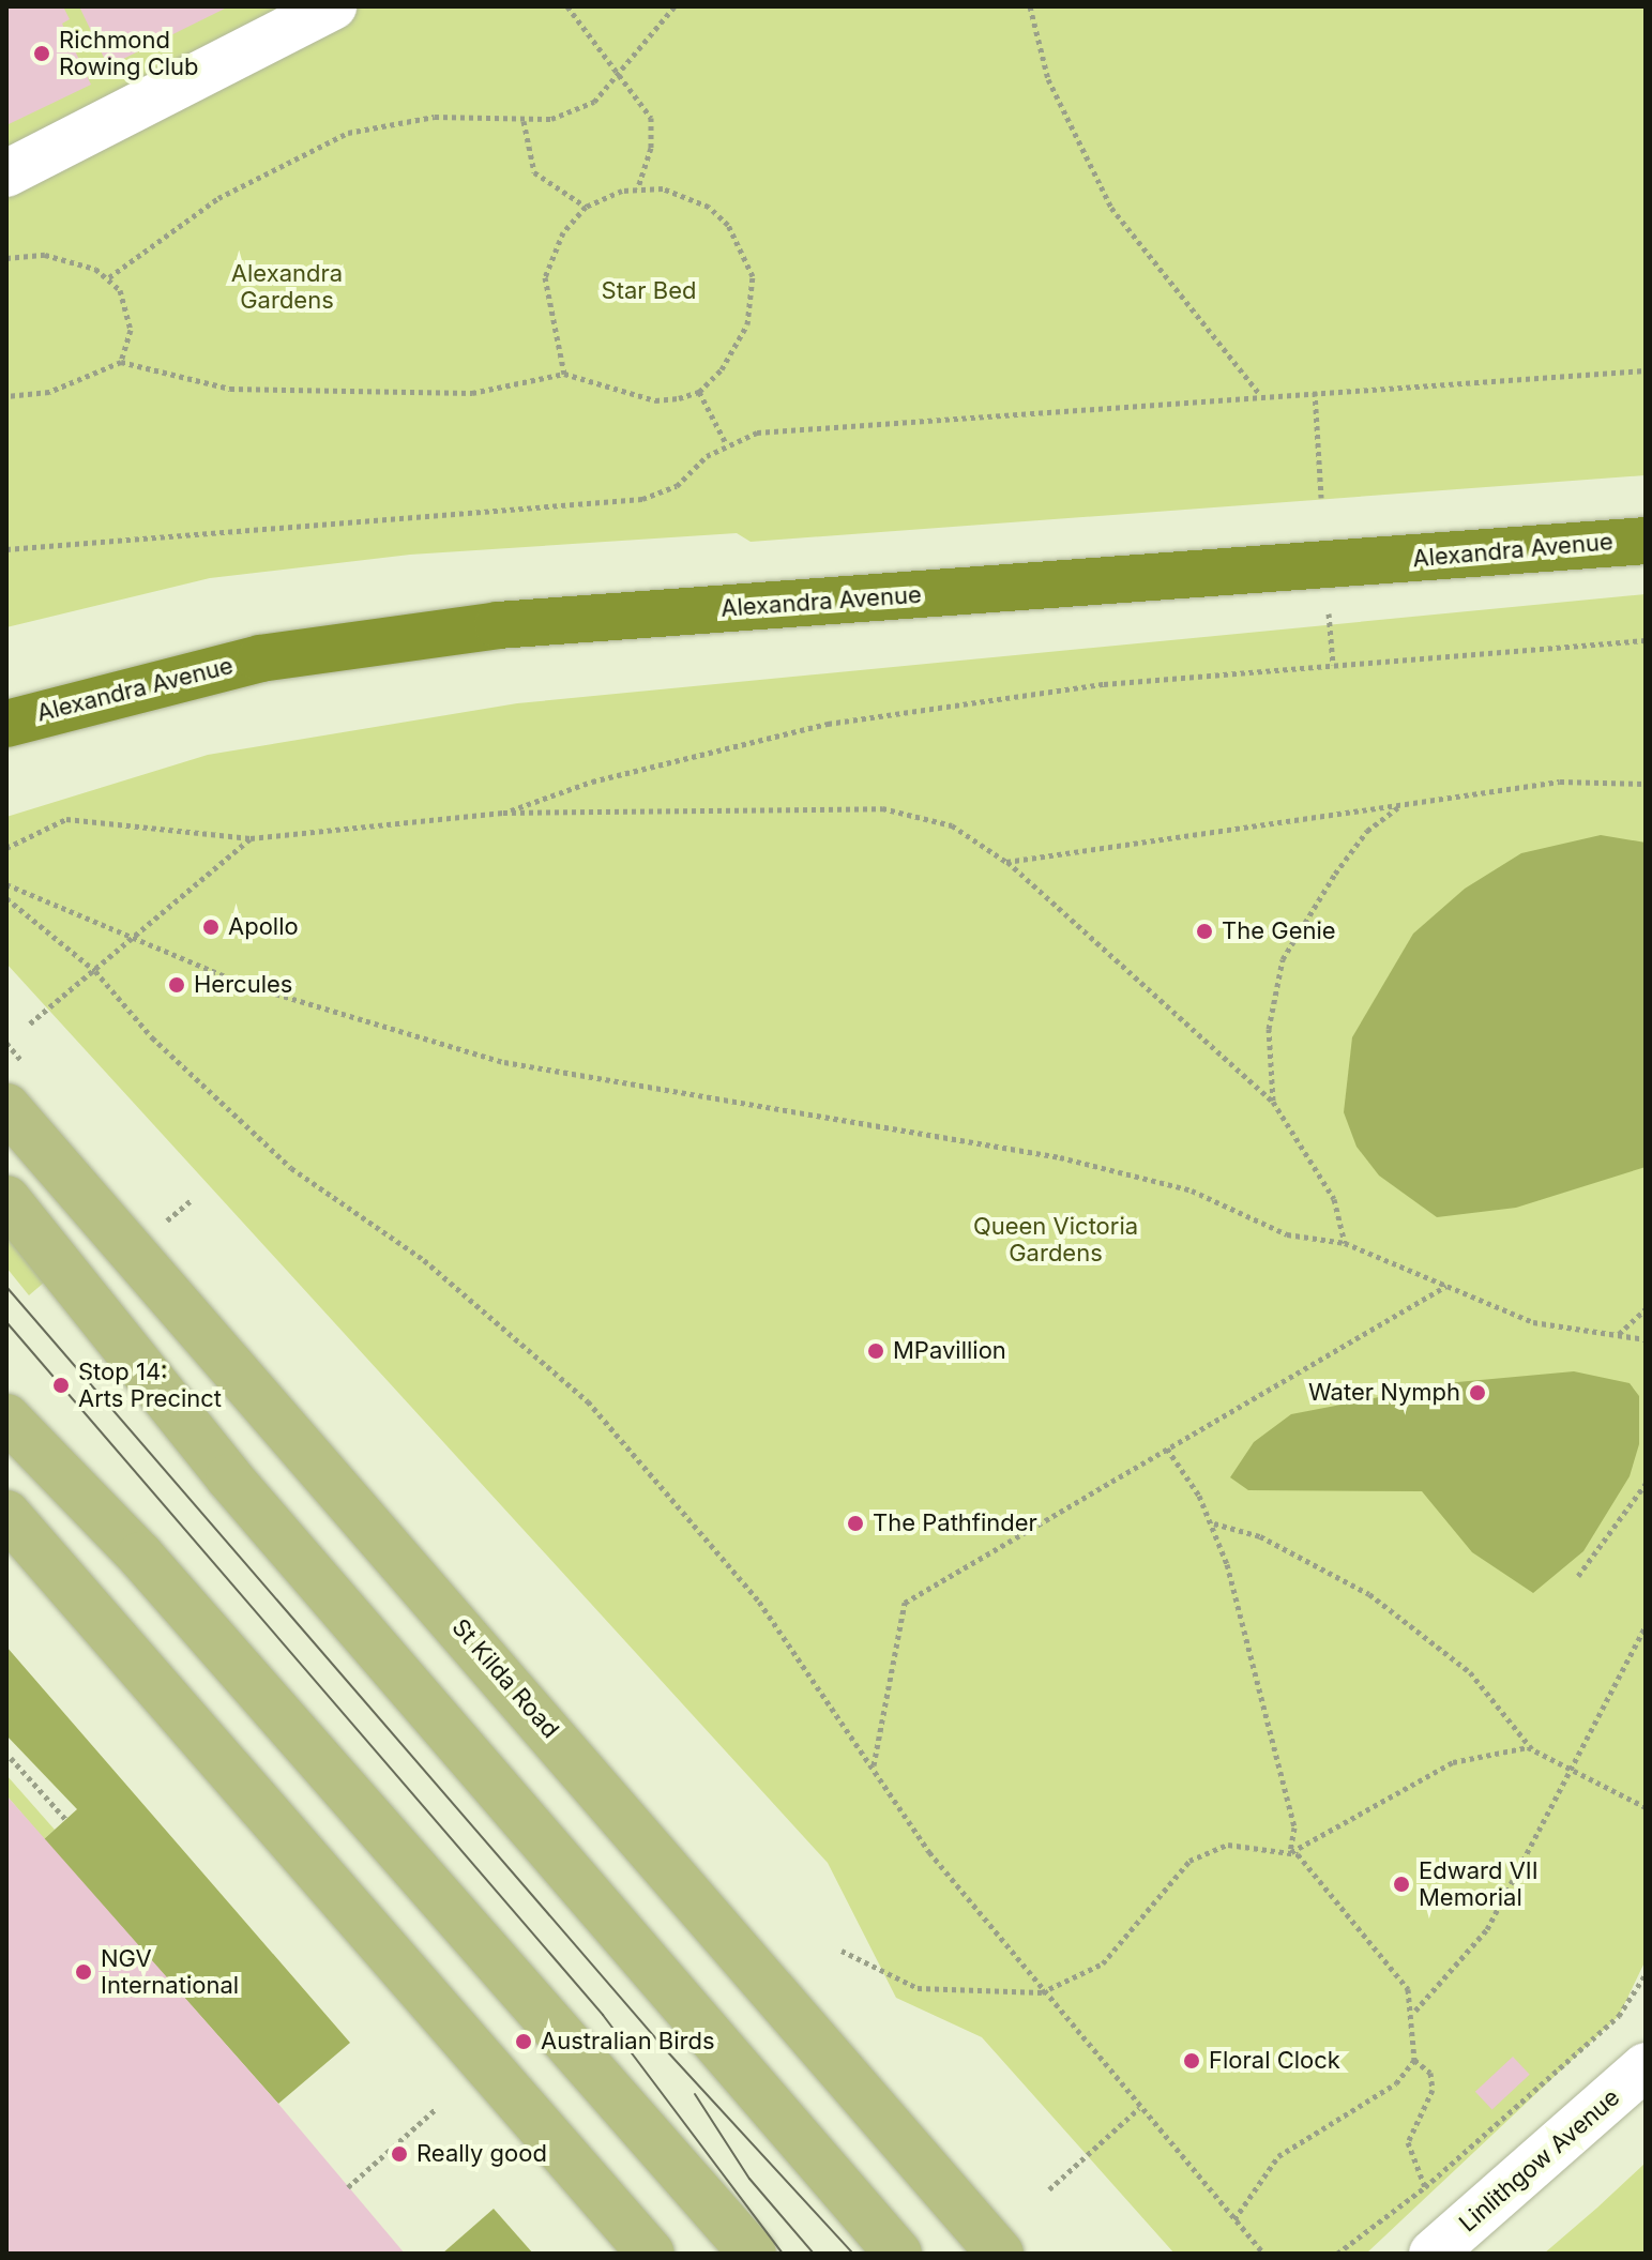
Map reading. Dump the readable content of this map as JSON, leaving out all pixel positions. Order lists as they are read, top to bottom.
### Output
{
  "streets": {
    "highway": ["Alexandra Avenue"],
    "main road": ["St Kilda Road"],
    "street": ["Linlithgow Avenue"]
  },
  "parks": ["Alexandra Gardens", "Star Bed", "Queen Victoria Gardens"],
  "places": [
    "Richmond Rowing Club",
    "Apollo",
    "The Genie",
    "Hercules",
    "MPavillion",
    "Stop 14: Arts Precinct",
    "Water Nymph",
    "The Pathfinder",
    "Edward VII Memorial",
    "NGV International",
    "Australian Birds",
    "Floral Clock",
    "Really good"
  ]
}
